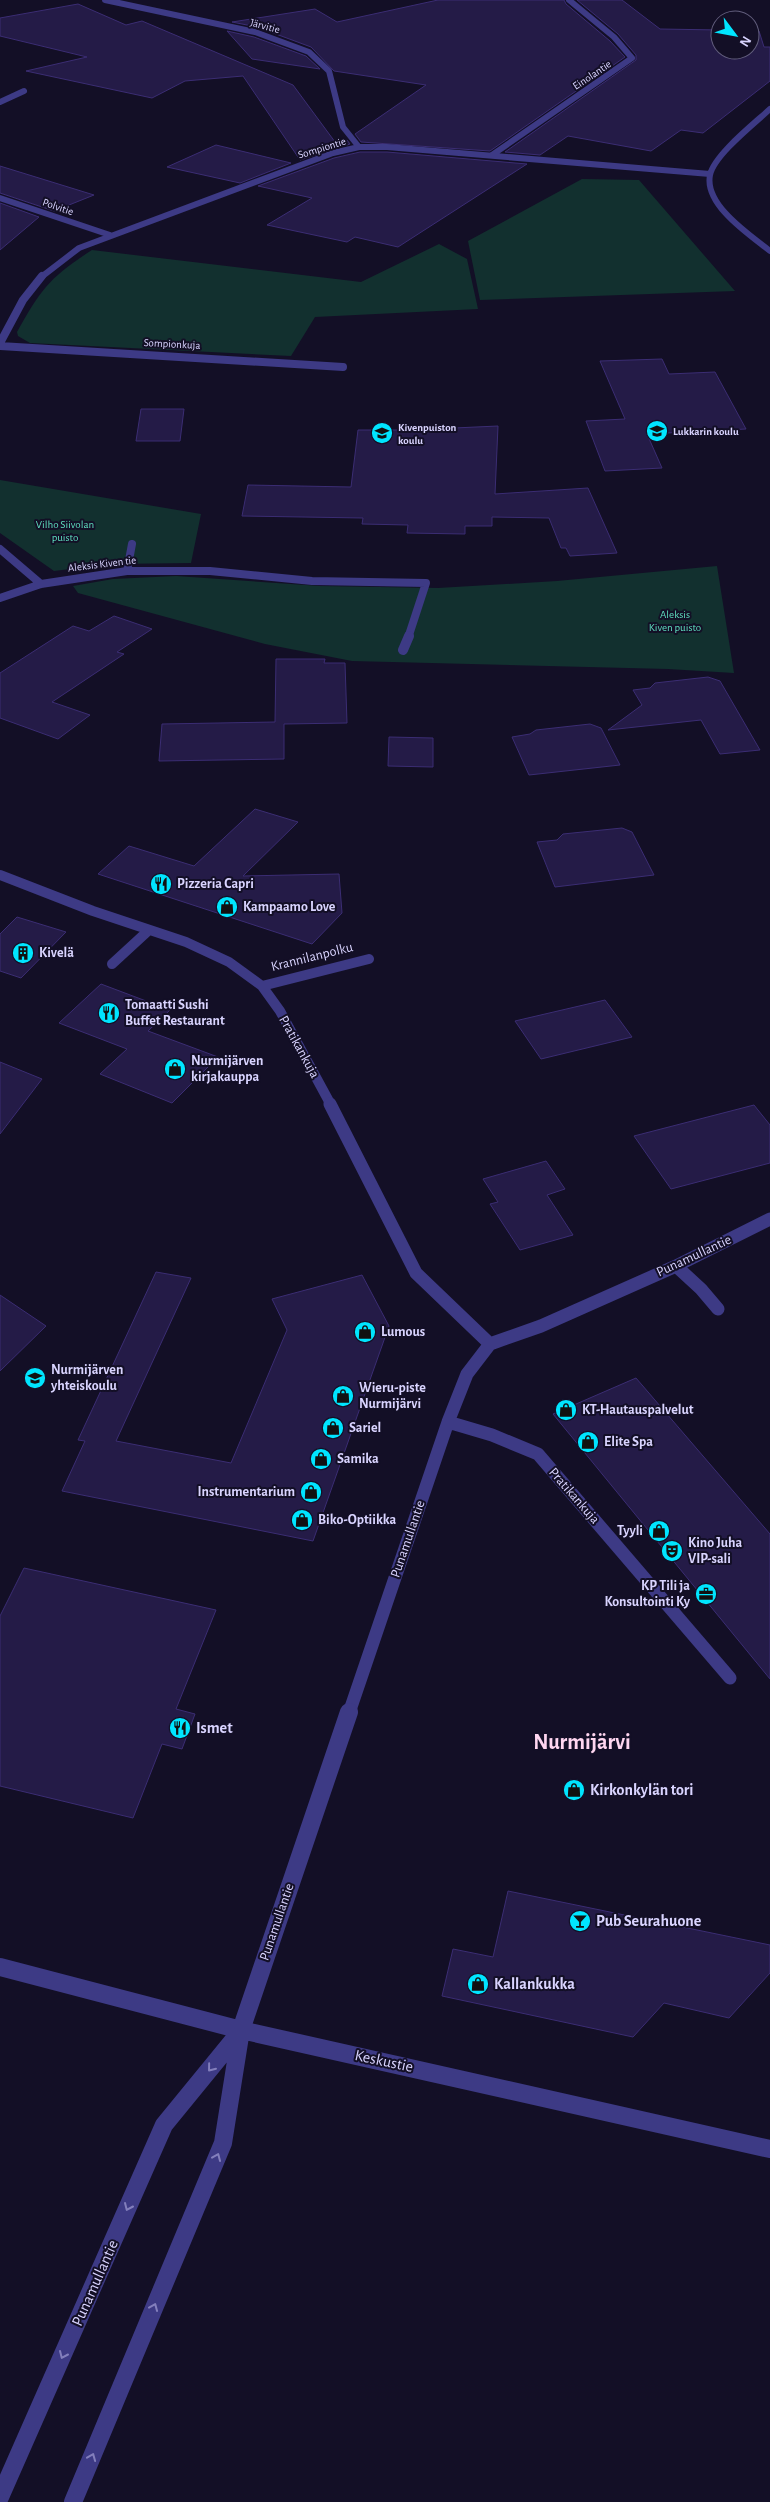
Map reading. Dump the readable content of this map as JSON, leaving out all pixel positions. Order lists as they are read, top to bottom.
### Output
{
  "streets": {
    "street": [
      "Järvitie",
      "Einolantie",
      "Sompiontie",
      "Polvitie",
      "Sompionkuja",
      "Aleksis Kiven tie",
      "Krannilanpolku",
      "Pratikankuja",
      "Punamullantie",
      "Keskustie"
    ]
  },
  "crossings": [
    ["Järvitie", "Sompiontie"],
    ["Einolantie", "Sompiontie"],
    ["Sompiontie", "Polvitie"],
    ["Sompiontie", "Sompionkuja"],
    ["Krannilanpolku", "Pratikankuja"],
    ["Pratikankuja", "Punamullantie"],
    ["Punamullantie", "Keskustie"]
  ],
  "districts": ["Nurmijärvi"],
  "parks": ["Vilho Siivolan puisto", "Aleksis Kiven puisto"],
  "places": {
    "school or university": ["Lukkarin koulu", "Kivenpuiston koulu", "Nurmijärven yhteiskoulu"],
    "restaurant": ["Pizzeria Capri", "Tomaatti Sushi Buffet Restaurant", "Ismet"],
    "shop": [
      "Kampaamo Love",
      "Nurmijärven kirjakauppa",
      "Lumous",
      "Wieru-piste Nurmijärvi",
      "KT-Hautauspalvelut",
      "Sariel",
      "Elite Spa",
      "Samika",
      "Instrumentarium",
      "Biko-Optiikka",
      "Tyyli",
      "Kirkonkylän tori",
      "Kallankukka"
    ],
    "building": ["Kivelä"],
    "theatre": ["Kino Juha VIP-sali"],
    "office": ["KP Tili ja Konsultointi Ky"],
    "bar": ["Pub Seurahuone"]
  },
  "north": "bottom right"
}
